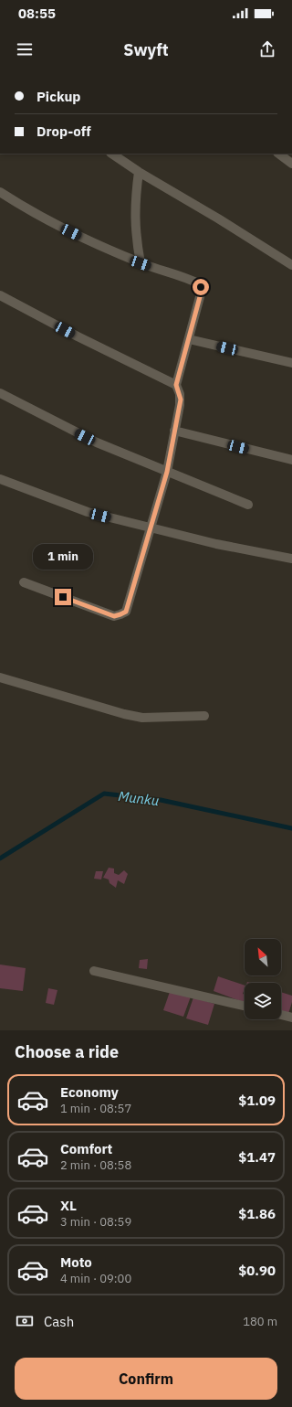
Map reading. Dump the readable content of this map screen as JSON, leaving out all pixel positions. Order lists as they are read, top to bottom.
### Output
{
  "water": ["Munku"],
  "north": "top left",
  "page": {
    "status": "08:55",
    "header": "Swyft",
    "banner": ["Pickup", "Drop-off"],
    "bubble": "1 min",
    "heading": "Choose a ride",
    "list": [
      {
        "name": "Economy",
        "note": "1 min · 08:57",
        "value": "$1.09"
      },
      {
        "name": "Comfort",
        "note": "2 min · 08:58",
        "value": "$1.47"
      },
      {
        "name": "XL",
        "note": "3 min · 08:59",
        "value": "$1.86"
      },
      {
        "name": "Moto",
        "note": "4 min · 09:00",
        "value": "$0.90"
      }
    ],
    "pay": ["Cash", "180 m"],
    "buttons": "Confirm"
  }
}
